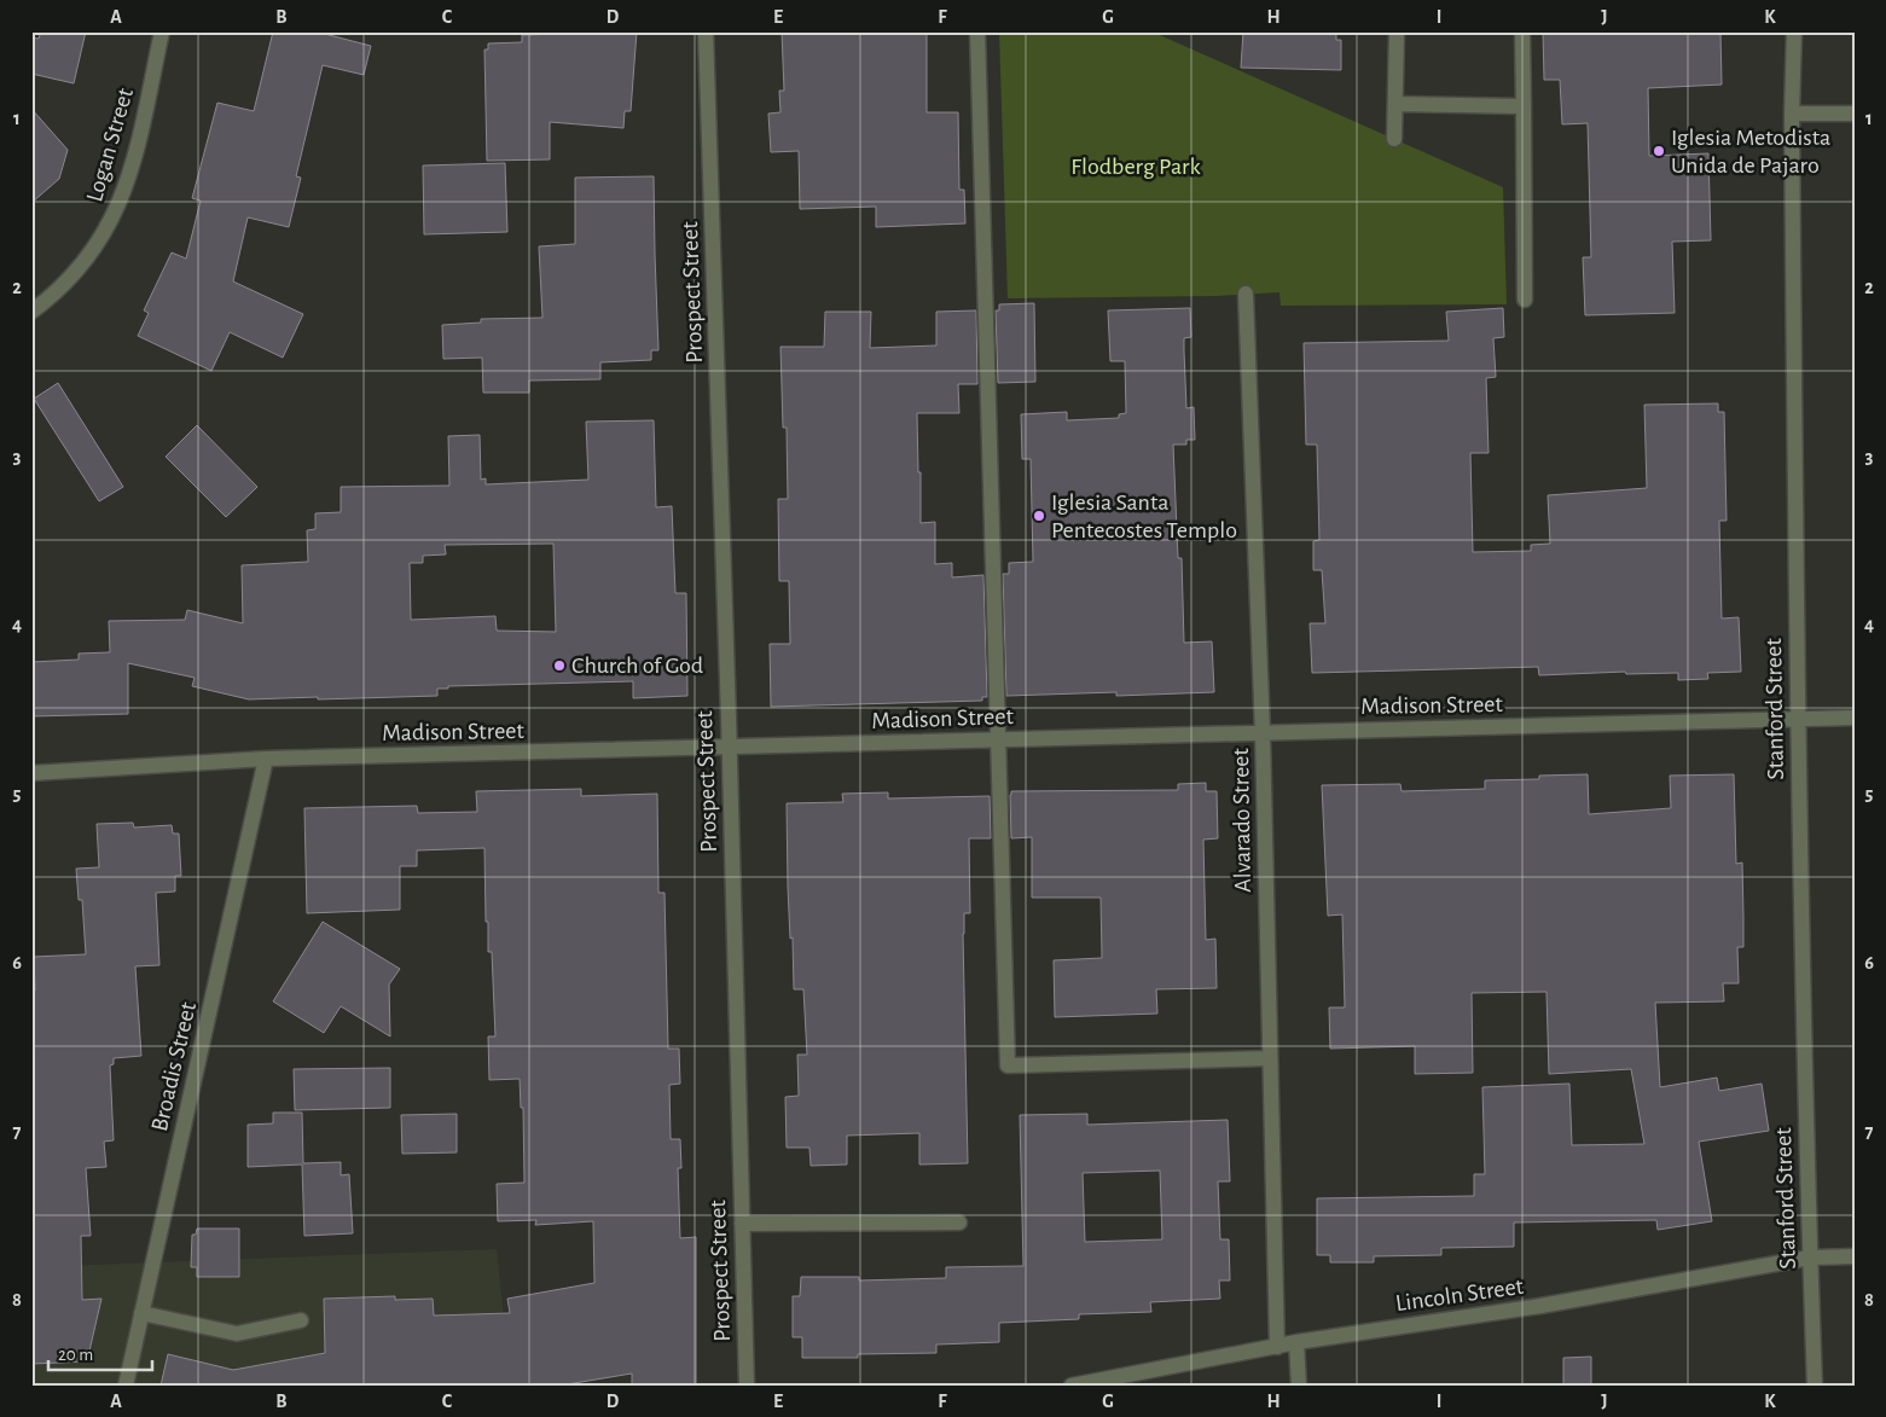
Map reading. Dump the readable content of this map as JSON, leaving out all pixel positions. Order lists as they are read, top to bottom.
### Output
{
  "streets": {
    "street": [
      "Logan Street",
      "Prospect Street",
      "Madison Street",
      "Stanford Street",
      "Alvarado Street",
      "Broadis Street",
      "Lincoln Street"
    ]
  },
  "crossings": [
    ["Prospect Street", "Madison Street"],
    ["Madison Street", "Stanford Street"],
    ["Madison Street", "Alvarado Street"],
    ["Madison Street", "Broadis Street"],
    ["Stanford Street", "Lincoln Street"],
    ["Alvarado Street", "Lincoln Street"]
  ],
  "parks": ["Flodberg Park"],
  "places": ["Iglesia Metodista Unida de Pajaro", "Iglesia Santa Pentecostes Templo", "Church of God"],
  "scale_bar": "20 m",
  "grid": {
    "columns": [
      "A",
      "B",
      "C",
      "D",
      "E",
      "F",
      "G",
      "H",
      "I",
      "J",
      "K"
    ],
    "rows": [
      "1",
      "2",
      "3",
      "4",
      "5",
      "6",
      "7",
      "8"
    ]
  }
}
